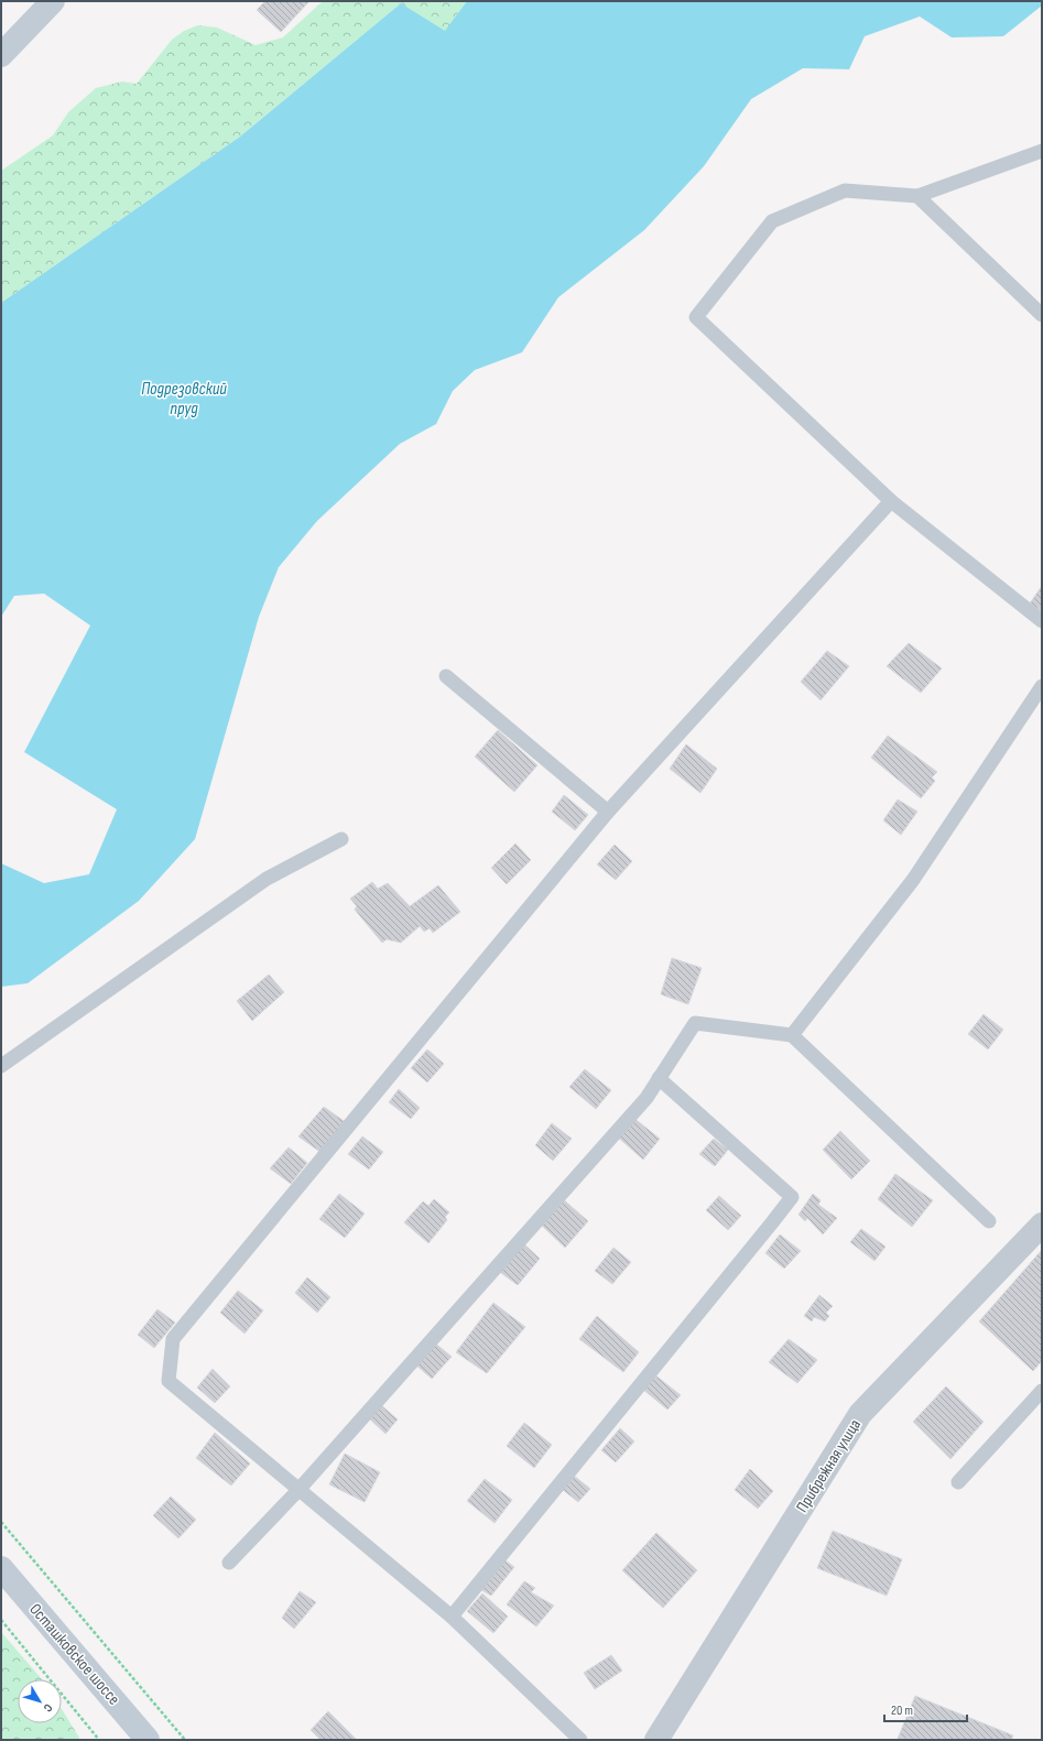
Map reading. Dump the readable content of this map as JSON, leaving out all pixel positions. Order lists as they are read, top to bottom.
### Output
{
  "streets": {
    "main road": ["Осташковское шоссе"],
    "street": ["Прибрежная улица"]
  },
  "water": ["Подрезовский пруд"],
  "scale_bar": "20 m",
  "north": "bottom right"
}
